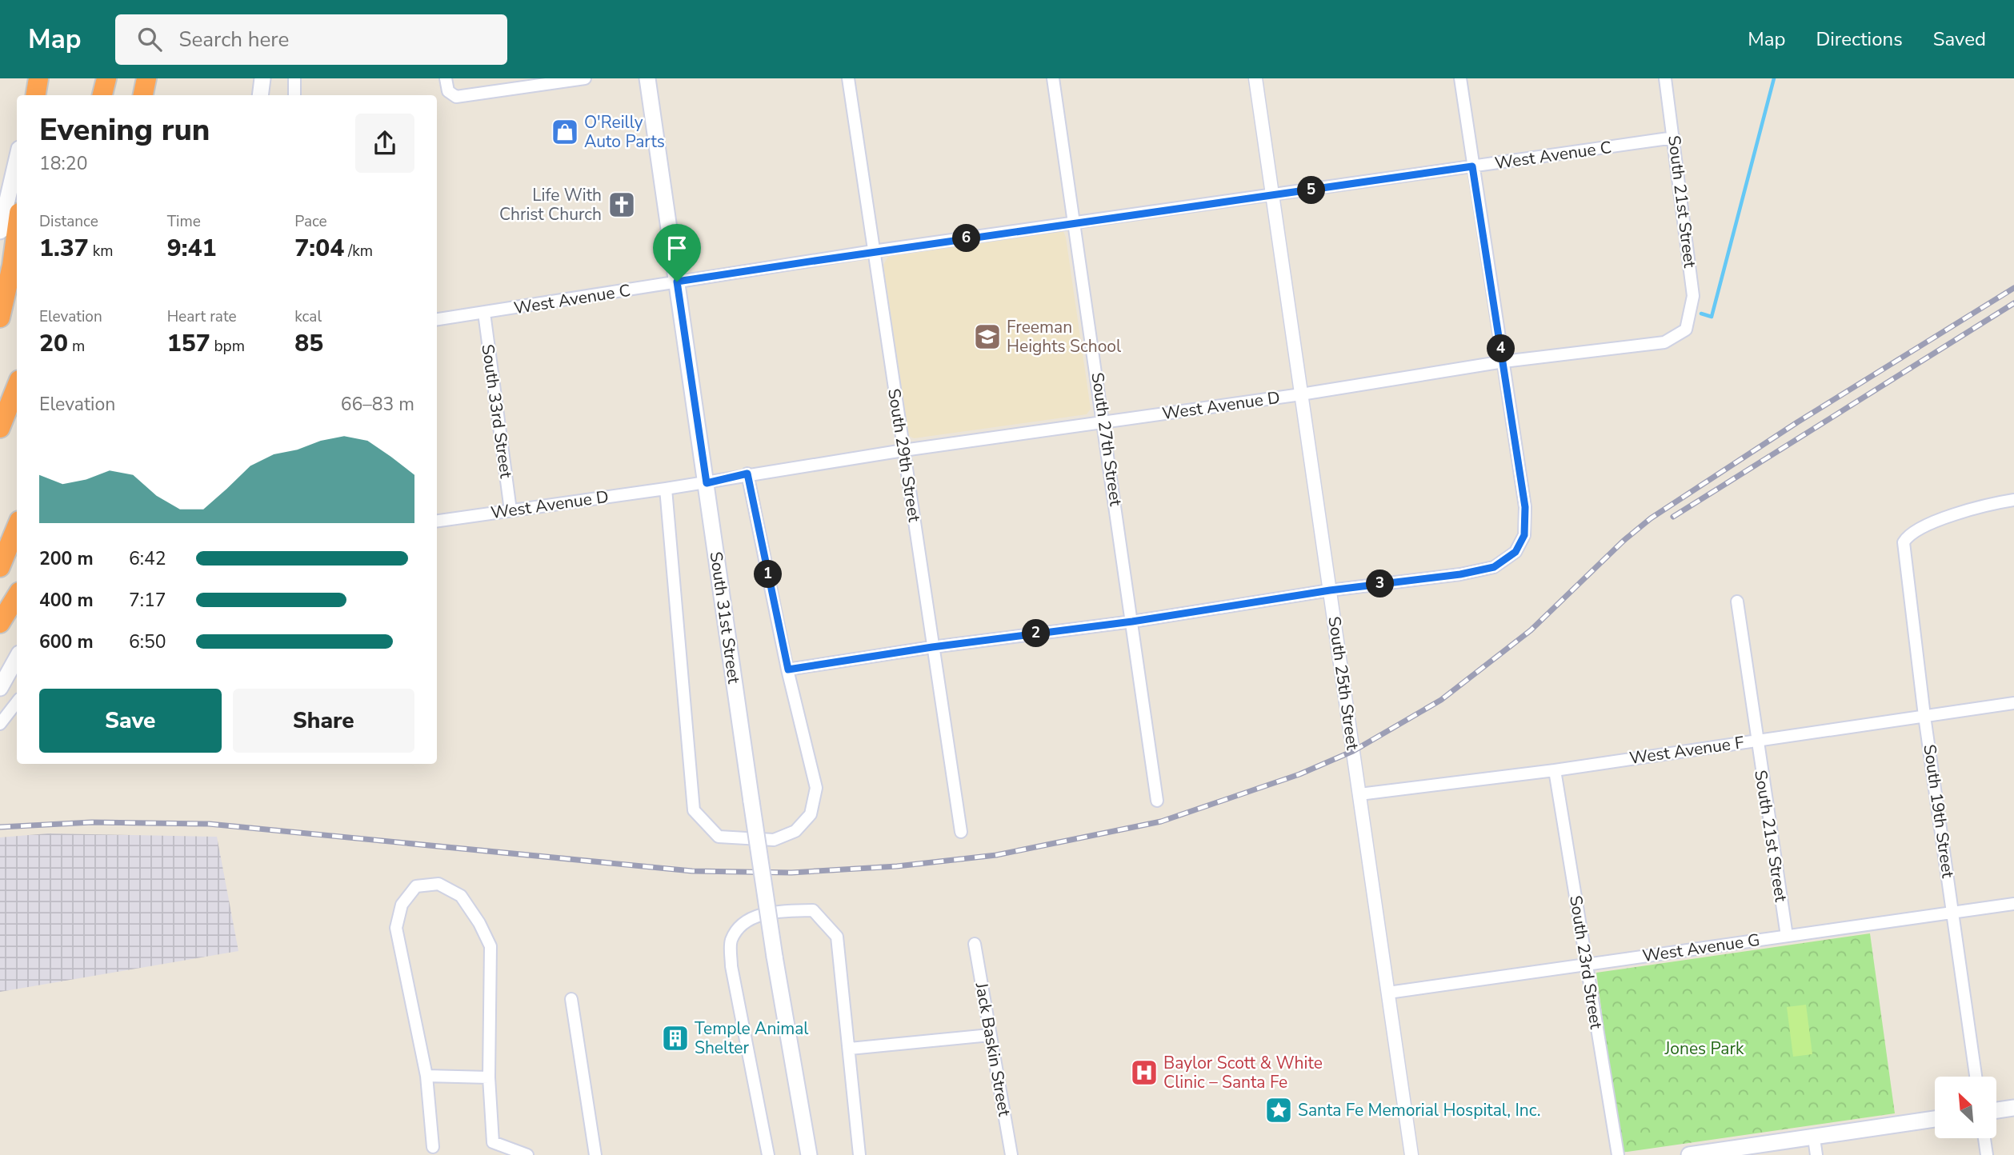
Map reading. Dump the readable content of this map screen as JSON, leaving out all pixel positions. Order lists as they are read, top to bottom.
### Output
{
  "streets": {
    "main road": ["South 31st Street"],
    "street": [
      "West Avenue C",
      "South 21st Street",
      "West Avenue D",
      "South 33rd Street",
      "South 27th Street",
      "South 29th Street",
      "South 25th Street",
      "West Avenue F",
      "South 19th Street",
      "West Avenue G",
      "South 23rd Street",
      "Jack Baskin Street"
    ]
  },
  "crossings": [
    ["West Avenue C", "South 21st Street"],
    ["West Avenue C", "South 33rd Street"],
    ["West Avenue C", "South 27th Street"],
    ["West Avenue C", "South 29th Street"],
    ["West Avenue C", "South 31st Street"],
    ["West Avenue C", "South 25th Street"],
    ["South 21st Street", "West Avenue D"],
    ["South 21st Street", "West Avenue F"],
    ["South 21st Street", "West Avenue G"],
    ["West Avenue D", "South 33rd Street"],
    ["West Avenue D", "South 27th Street"],
    ["West Avenue D", "South 29th Street"],
    ["West Avenue D", "South 31st Street"],
    ["West Avenue D", "South 25th Street"],
    ["South 25th Street", "West Avenue F"],
    ["South 25th Street", "West Avenue G"],
    ["West Avenue F", "South 19th Street"],
    ["West Avenue F", "South 23rd Street"],
    ["South 19th Street", "West Avenue G"],
    ["West Avenue G", "South 23rd Street"]
  ],
  "parks": ["Jones Park"],
  "places": {
    "shop": ["O'Reilly Auto Parts"],
    "church": ["Life With Christ Church"],
    "school or university": ["Freeman Heights School"],
    "building": ["Temple Animal Shelter"],
    "hospital": ["Baylor Scott & White Clinic – Santa Fe"],
    "place": ["Santa Fe Memorial Hospital, Inc."]
  },
  "north": "top left",
  "page": {
    "header": "Map",
    "search": "Search here",
    "nav": ["Map", "Directions", "Saved"],
    "heading": ["Evening run", "18:20"],
    "pins": [
      "5",
      "6",
      "4",
      "1",
      "3",
      "2"
    ],
    "stats": [
      ["Distance", "1.37 km"],
      ["Time", "9:41"],
      ["Pace", "7:04 /km"],
      ["Elevation", "20 m"],
      ["Heart rate", "157 bpm"],
      ["kcal", "85"]
    ],
    "chart": ["Elevation", "66–83 m"],
    "list": [
      {
        "name": "200 m",
        "note": "6:42"
      },
      {
        "name": "400 m",
        "note": "7:17"
      },
      {
        "name": "600 m",
        "note": "6:50"
      }
    ],
    "buttons": ["Save", "Share"]
  }
}
